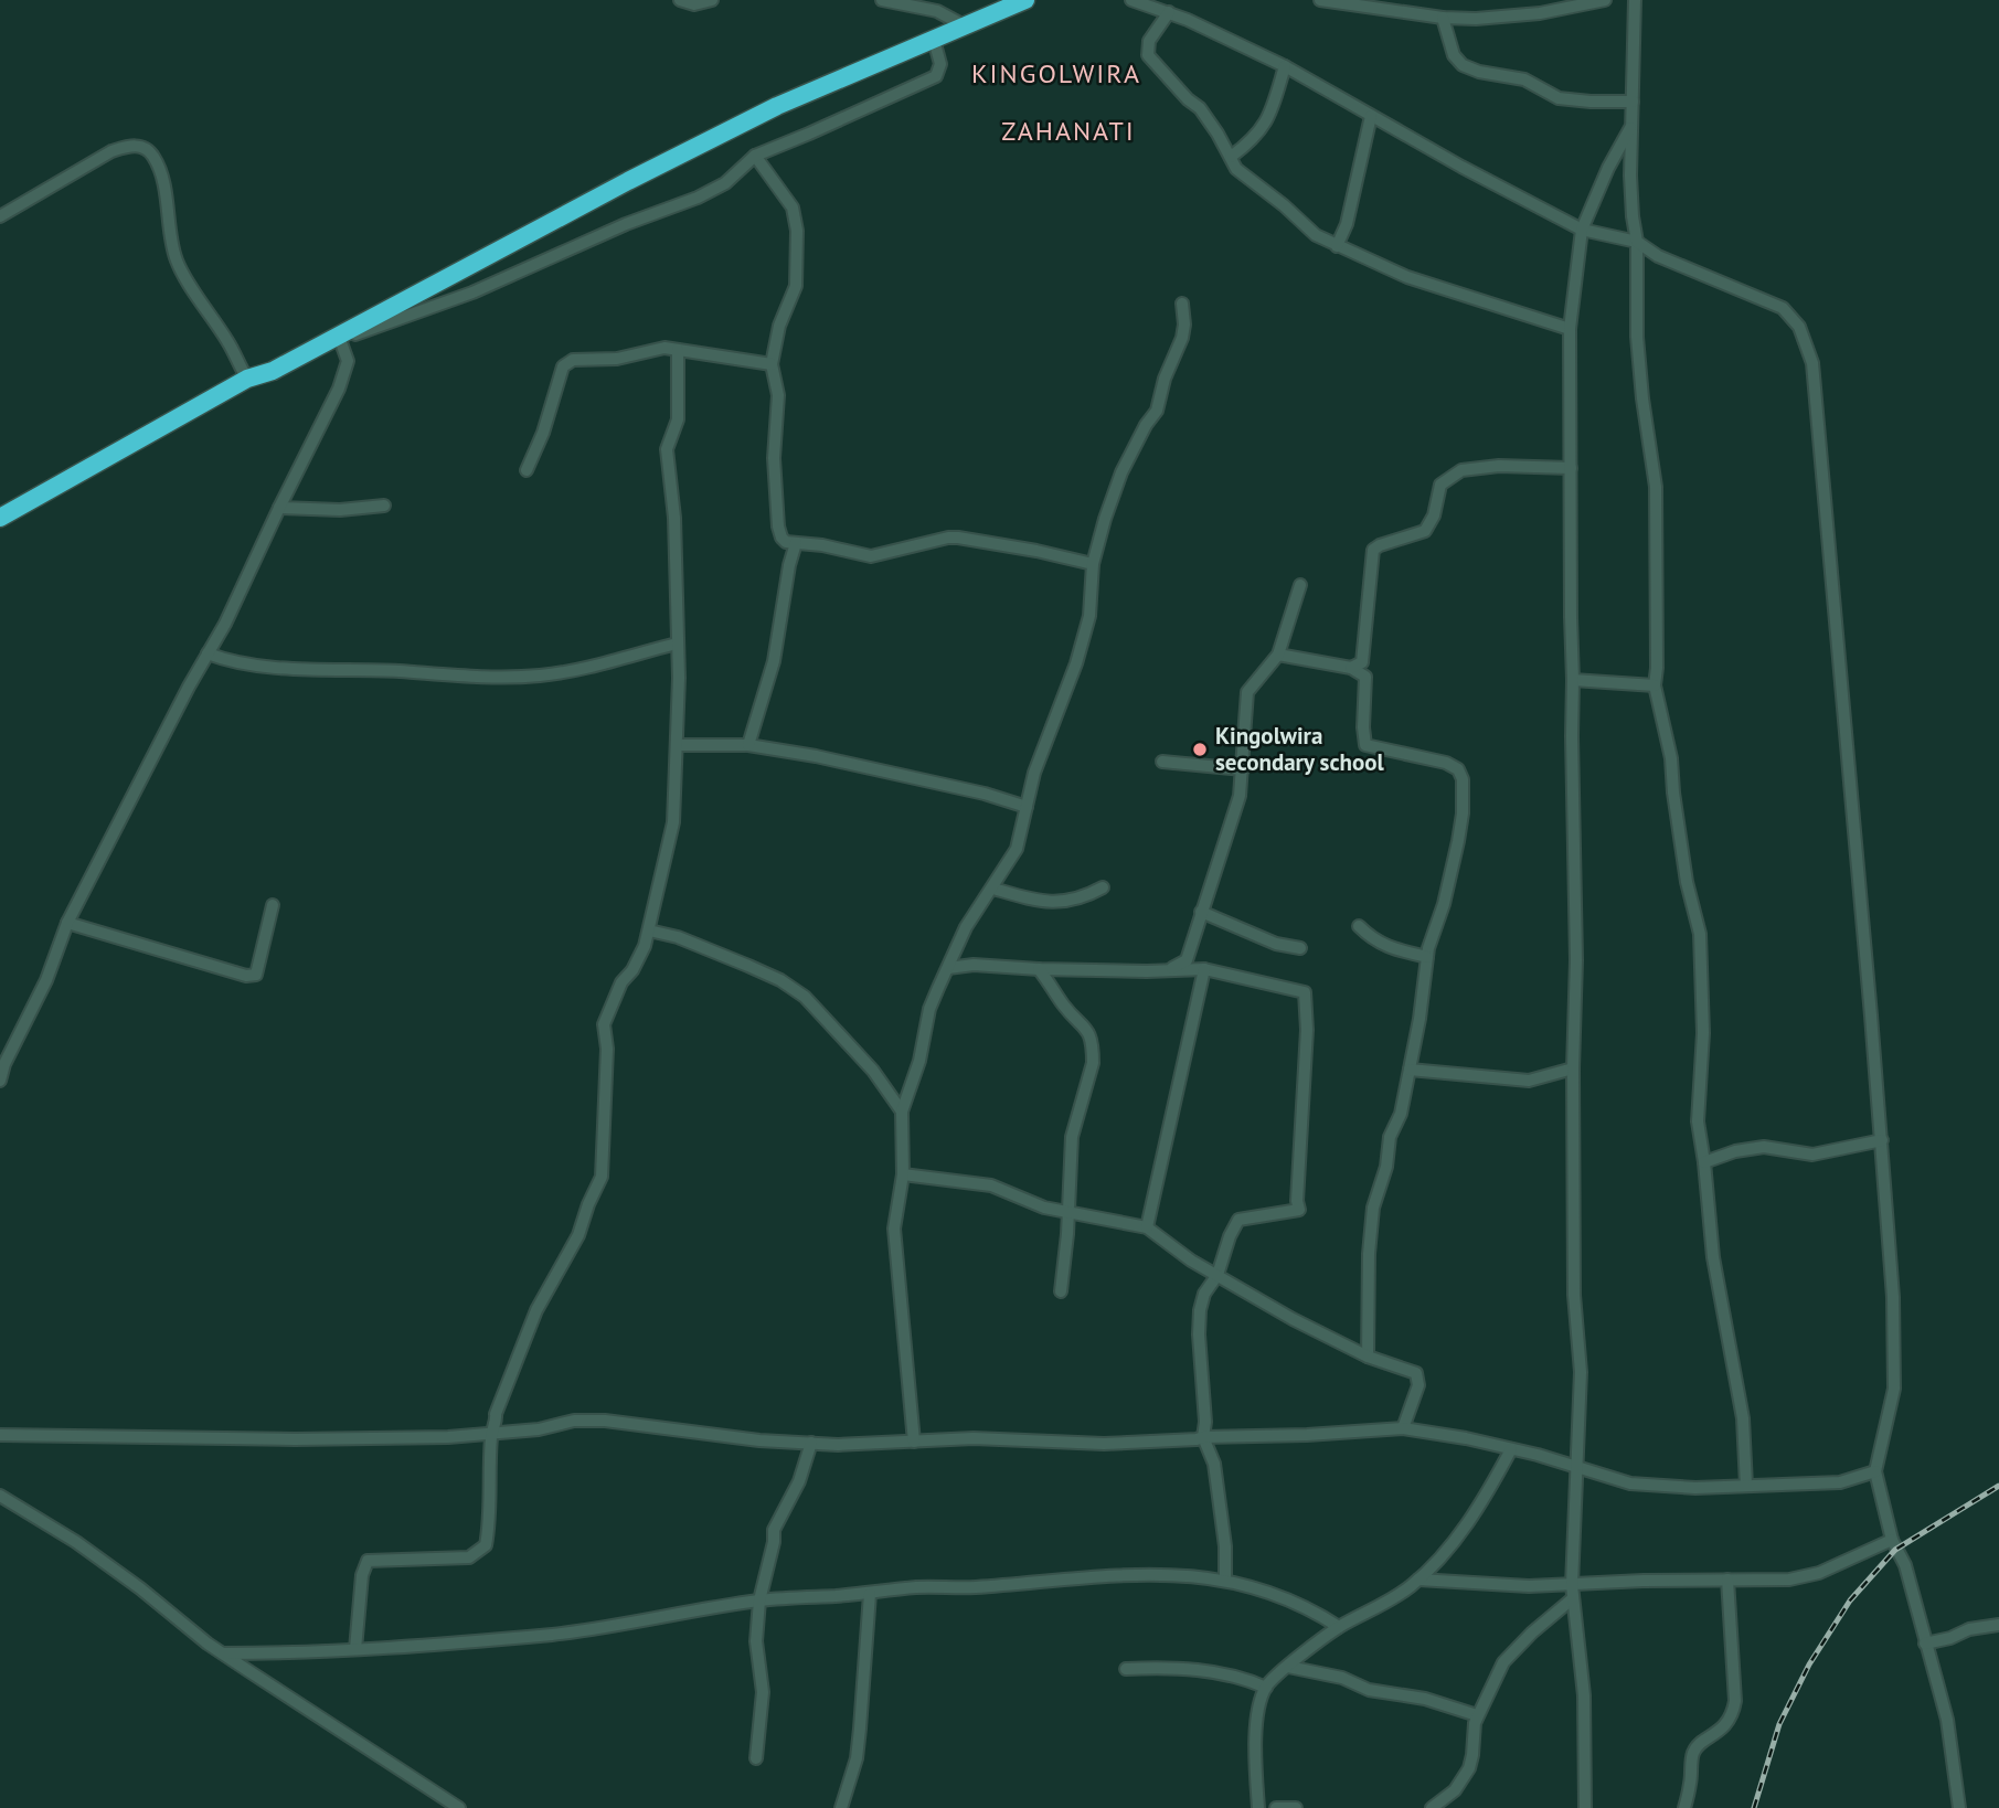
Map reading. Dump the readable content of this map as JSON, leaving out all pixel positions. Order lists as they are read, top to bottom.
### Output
{
  "districts": ["KINGOLWIRA", "ZAHANATI"],
  "places": ["Kingolwira secondary school"]
}
